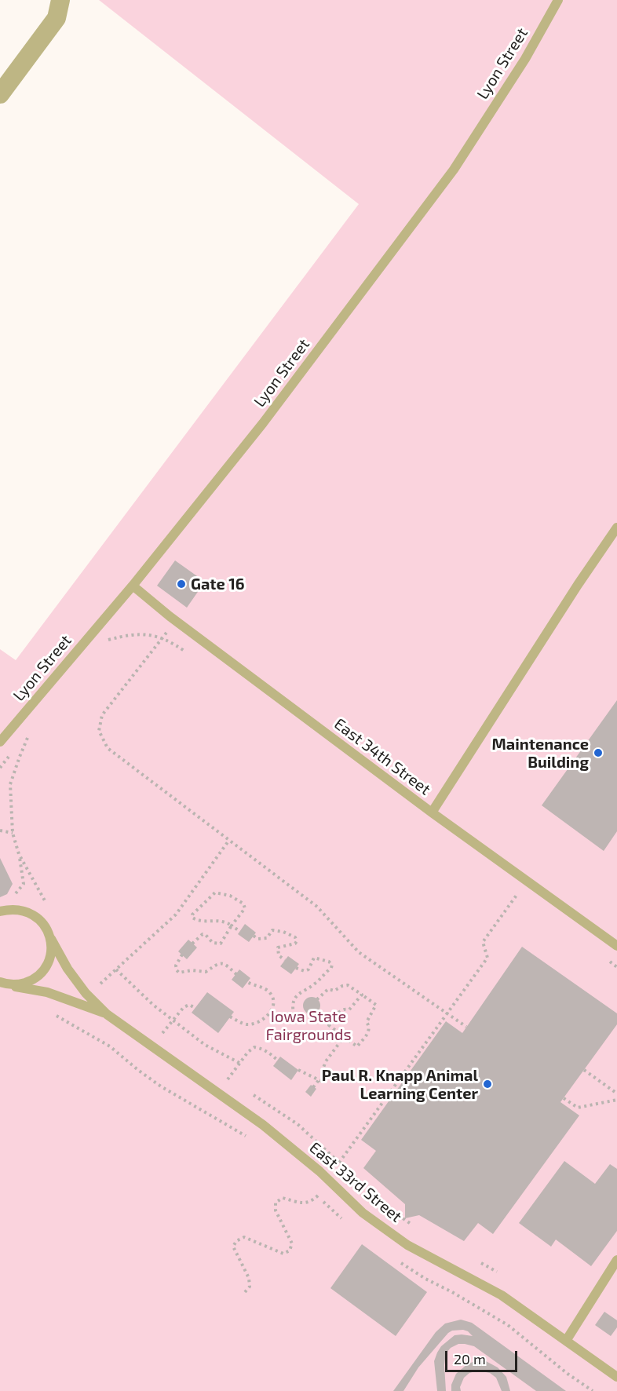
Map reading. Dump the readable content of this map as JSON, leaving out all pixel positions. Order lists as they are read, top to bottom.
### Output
{
  "streets": {
    "lane": ["Lyon Street", "East 34th Street", "East 33rd Street"]
  },
  "crossings": [
    ["Lyon Street", "East 34th Street"]
  ],
  "parks": ["Iowa State Fairgrounds"],
  "places": ["Gate 16", "Maintenance Building", "Paul R. Knapp Animal Learning Center"],
  "scale_bar": "20 m"
}
